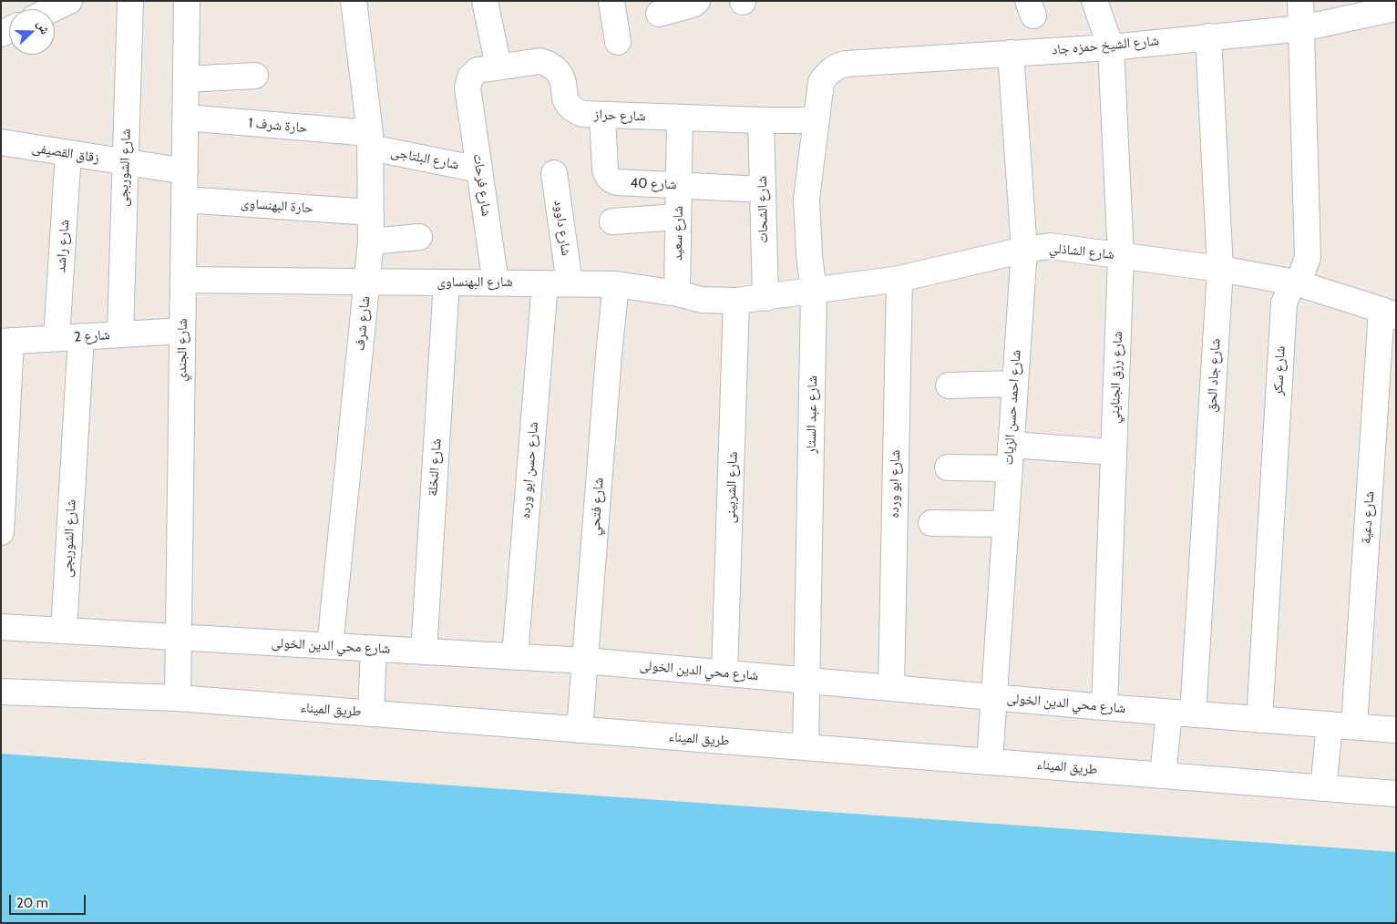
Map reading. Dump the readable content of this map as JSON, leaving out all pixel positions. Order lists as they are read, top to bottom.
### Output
{
  "streets": {
    "street": [
      "شارع الشيخ حمزه جاد",
      "شارع حراز",
      "حارة شرف 1",
      "زقاق القصيفى",
      "شارع البلتاجى",
      "شارع الشوربجى",
      "شارع 40",
      "شارع فرحات",
      "حارة البهنساوى",
      "شارع الشحات",
      "شارع داوود",
      "شارع سعيد",
      "شارع راشد",
      "شارع الشاذلي",
      "شارع البهنساوى",
      "شارع شرف",
      "شارع 2",
      "شارع الجندي",
      "شارع سكر",
      "شارع جاد الحق",
      "شارع رزق الجنايني",
      "شارع احمد حسن الزيات",
      "شارع عبد الستار",
      "شارع النخلة",
      "شارع حسن ابو ورده",
      "شارع ابو ورده",
      "شارع الشربينى",
      "شارع فتحي",
      "شارع دعية",
      "شارع محي الدين الخولى",
      "طريق الميناء"
    ]
  },
  "crossings": [
    ["شارع الشيخ حمزه جاد", "شارع سكر"],
    ["شارع الشيخ حمزه جاد", "شارع جاد الحق"],
    ["شارع الشيخ حمزه جاد", "شارع رزق الجنايني"],
    ["شارع الشيخ حمزه جاد", "شارع احمد حسن الزيات"],
    ["شارع الشيخ حمزه جاد", "شارع عبد الستار"],
    ["شارع حراز", "شارع 40"],
    ["شارع حراز", "شارع فرحات"],
    ["شارع حراز", "شارع الشحات"],
    ["شارع حراز", "شارع سعيد"],
    ["شارع حراز", "شارع عبد الستار"],
    ["حارة شرف 1", "شارع البلتاجى"],
    ["حارة شرف 1", "شارع شرف"],
    ["حارة شرف 1", "شارع الجندي"],
    ["زقاق القصيفى", "شارع الشوربجى"],
    ["زقاق القصيفى", "شارع راشد"],
    ["زقاق القصيفى", "شارع الجندي"],
    ["شارع البلتاجى", "شارع فرحات"],
    ["شارع البلتاجى", "شارع شرف"],
    ["شارع الشوربجى", "شارع راشد"],
    ["شارع الشوربجى", "شارع 2"],
    ["شارع الشوربجى", "شارع محي الدين الخولى"],
    ["شارع 40", "شارع الشحات"],
    ["شارع 40", "شارع سعيد"],
    ["شارع فرحات", "شارع البهنساوى"],
    ["حارة البهنساوى", "شارع شرف"],
    ["حارة البهنساوى", "شارع الجندي"],
    ["شارع الشحات", "شارع الشاذلي"],
    ["شارع الشحات", "شارع البهنساوى"],
    ["شارع داوود", "شارع البهنساوى"],
    ["شارع سعيد", "شارع البهنساوى"],
    ["شارع راشد", "شارع 2"],
    ["شارع الشاذلي", "شارع البهنساوى"],
    ["شارع الشاذلي", "شارع سكر"],
    ["شارع الشاذلي", "شارع جاد الحق"],
    ["شارع الشاذلي", "شارع رزق الجنايني"],
    ["شارع الشاذلي", "شارع احمد حسن الزيات"],
    ["شارع الشاذلي", "شارع عبد الستار"],
    ["شارع الشاذلي", "شارع ابو ورده"],
    ["شارع الشاذلي", "شارع دعية"],
    ["شارع البهنساوى", "شارع شرف"],
    ["شارع البهنساوى", "شارع الجندي"],
    ["شارع البهنساوى", "شارع النخلة"],
    ["شارع البهنساوى", "شارع حسن ابو ورده"],
    ["شارع البهنساوى", "شارع الشربينى"],
    ["شارع البهنساوى", "شارع فتحي"],
    ["شارع شرف", "شارع محي الدين الخولى"],
    ["شارع 2", "شارع الجندي"],
    ["شارع الجندي", "شارع محي الدين الخولى"],
    ["شارع الجندي", "طريق الميناء"],
    ["شارع سكر", "شارع محي الدين الخولى"],
    ["شارع جاد الحق", "شارع محي الدين الخولى"],
    ["شارع رزق الجنايني", "شارع محي الدين الخولى"],
    ["شارع احمد حسن الزيات", "شارع محي الدين الخولى"],
    ["شارع احمد حسن الزيات", "طريق الميناء"],
    ["شارع عبد الستار", "شارع محي الدين الخولى"],
    ["شارع عبد الستار", "طريق الميناء"],
    ["شارع النخلة", "شارع محي الدين الخولى"],
    ["شارع حسن ابو ورده", "شارع محي الدين الخولى"],
    ["شارع ابو ورده", "شارع محي الدين الخولى"],
    ["شارع الشربينى", "شارع محي الدين الخولى"],
    ["شارع فتحي", "شارع محي الدين الخولى"],
    ["شارع فتحي", "طريق الميناء"],
    ["شارع دعية", "شارع محي الدين الخولى"],
    ["شارع دعية", "طريق الميناء"]
  ],
  "scale_bar": "20 m",
  "north": "right"
}
